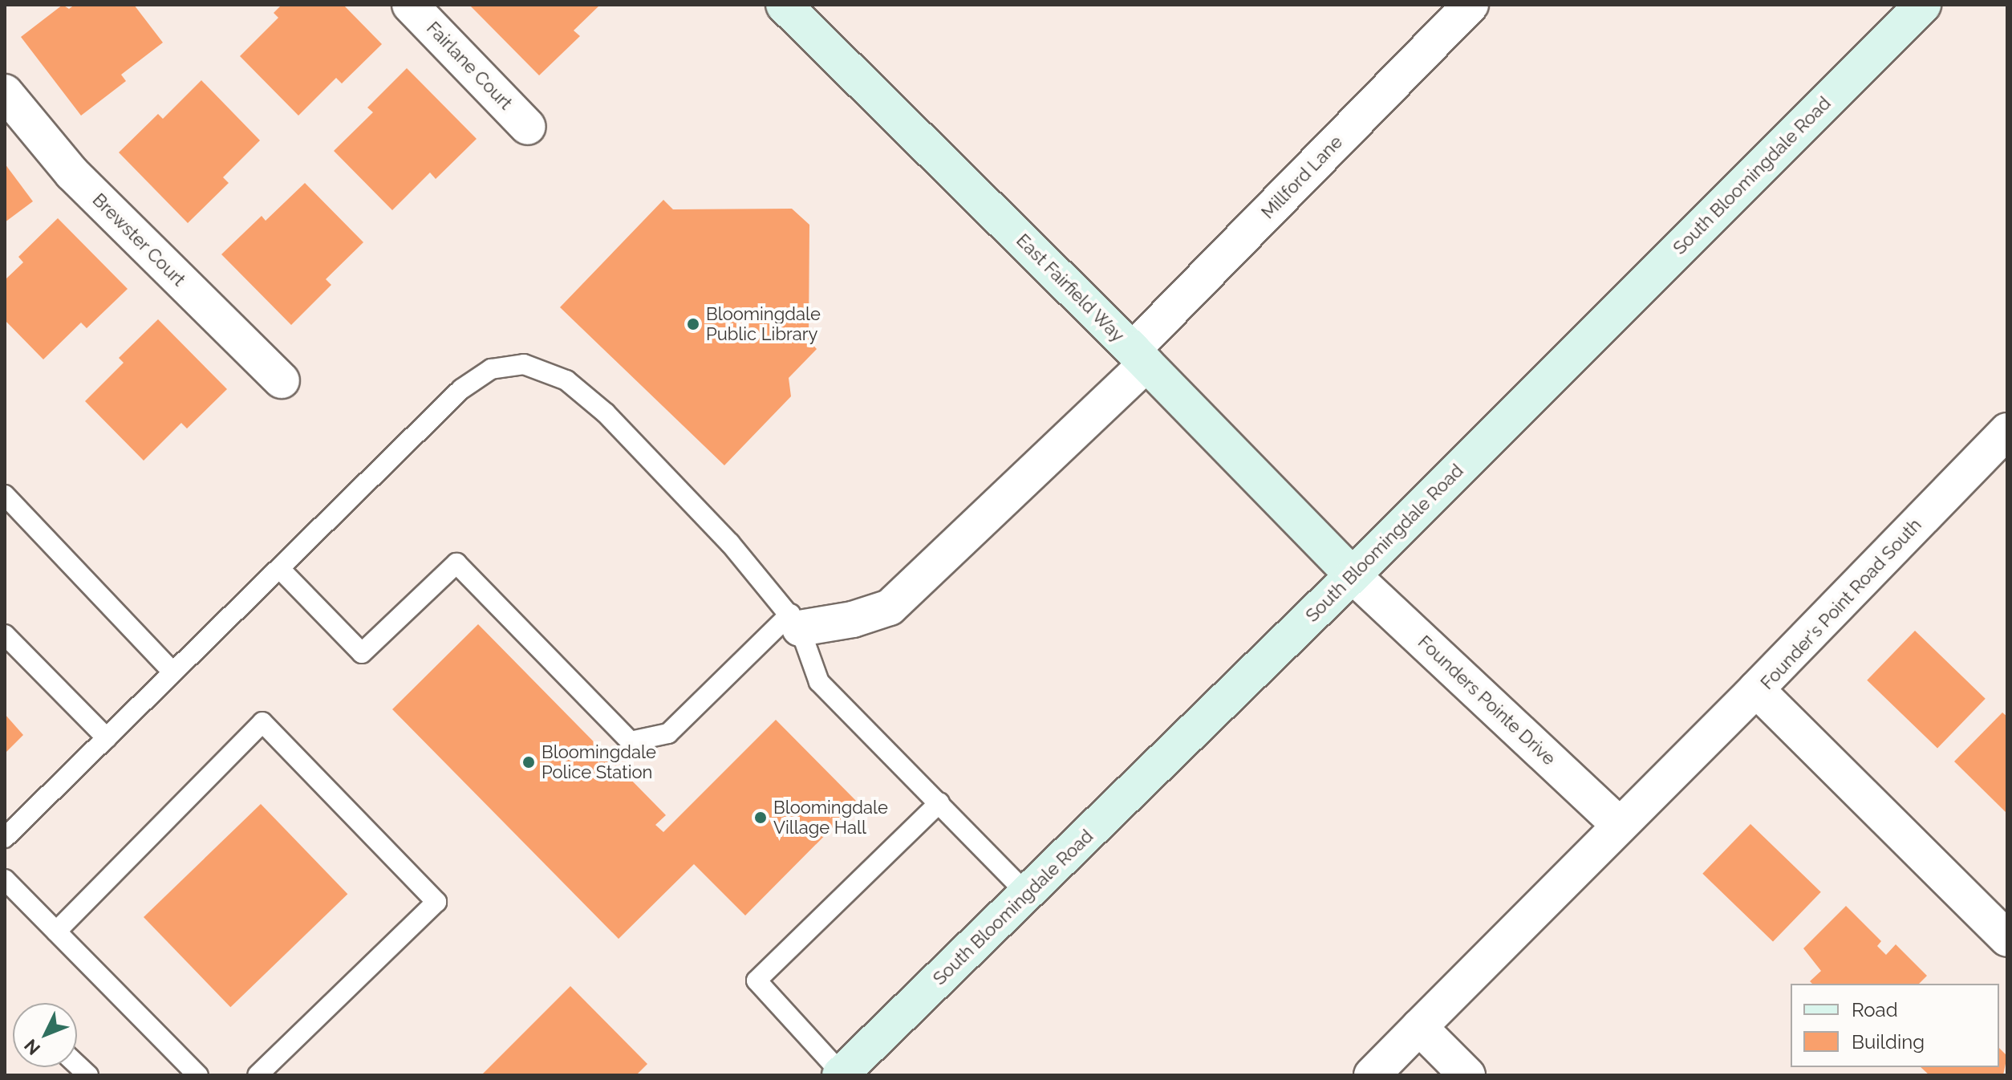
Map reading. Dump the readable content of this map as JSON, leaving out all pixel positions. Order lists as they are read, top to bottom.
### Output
{
  "streets": {
    "main road": ["South Bloomingdale Road", "East Fairfield Way"],
    "street": [
      "Fairlane Court",
      "Millford Lane",
      "Brewster Court",
      "Founder's Point Road South",
      "Founders Pointe Drive"
    ]
  },
  "crossings": [
    ["South Bloomingdale Road", "East Fairfield Way"],
    ["South Bloomingdale Road", "Founders Pointe Drive"],
    ["Millford Lane", "East Fairfield Way"],
    ["East Fairfield Way", "Founders Pointe Drive"]
  ],
  "places": ["Bloomingdale Public Library", "Bloomingdale Police Station", "Bloomingdale Village Hall"],
  "legend": ["Road", "Building"],
  "north": "bottom left"
}
